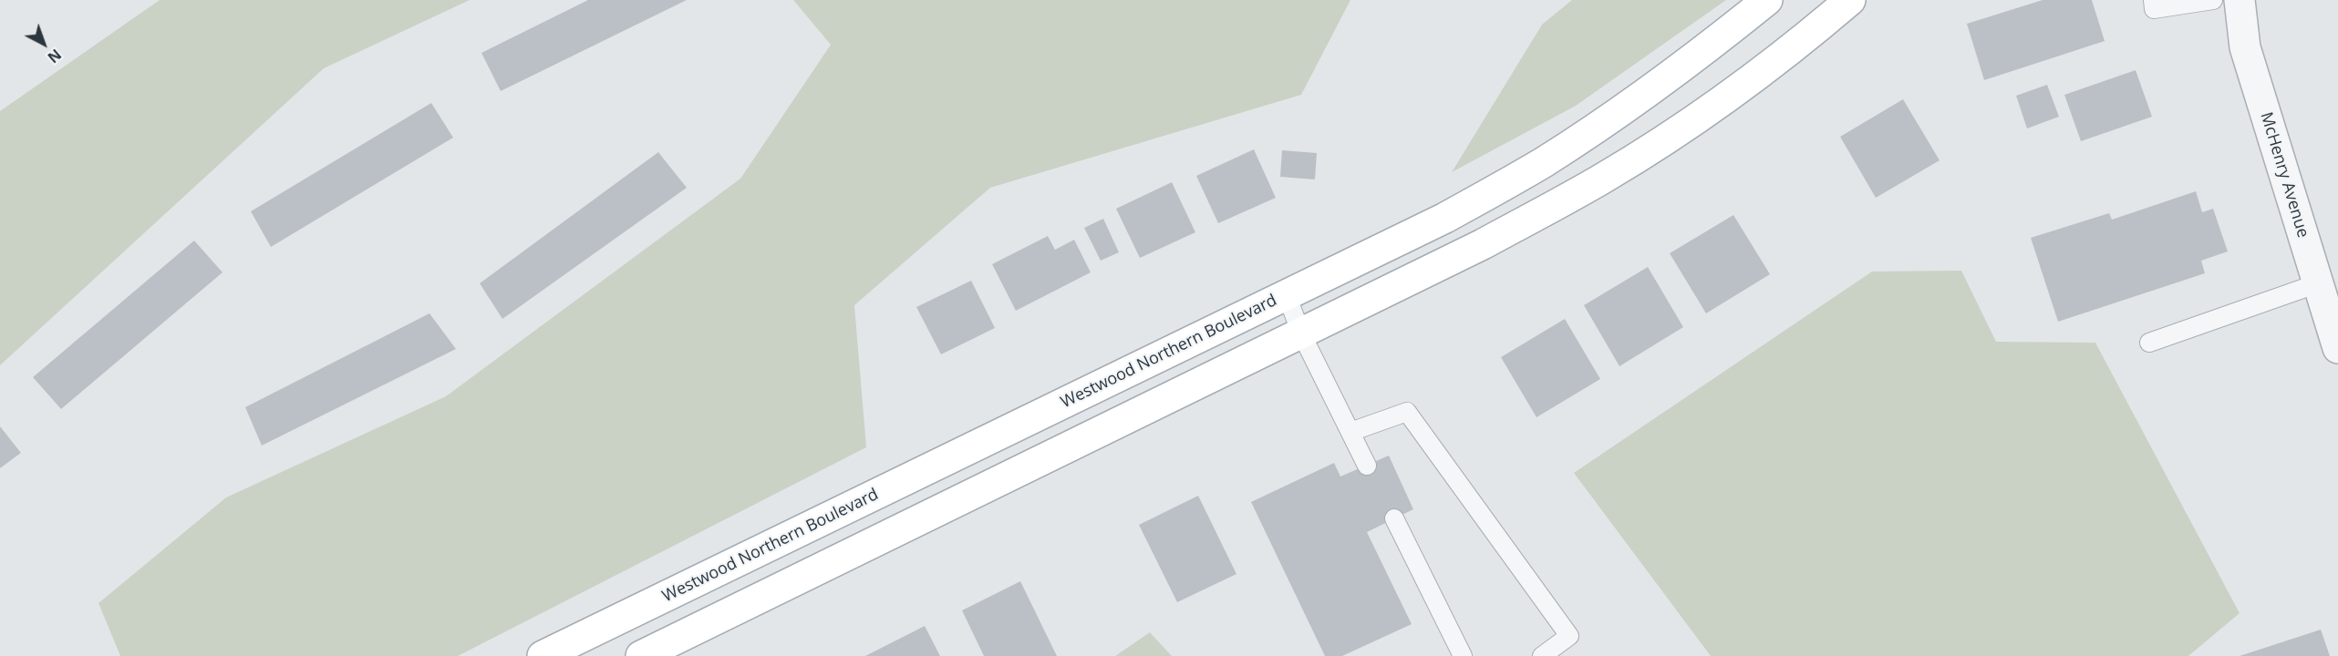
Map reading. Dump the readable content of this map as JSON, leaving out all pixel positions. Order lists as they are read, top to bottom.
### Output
{
  "streets": {
    "main road": ["Westwood Northern Boulevard"],
    "street": ["McHenry Avenue"]
  },
  "north": "bottom right"
}
